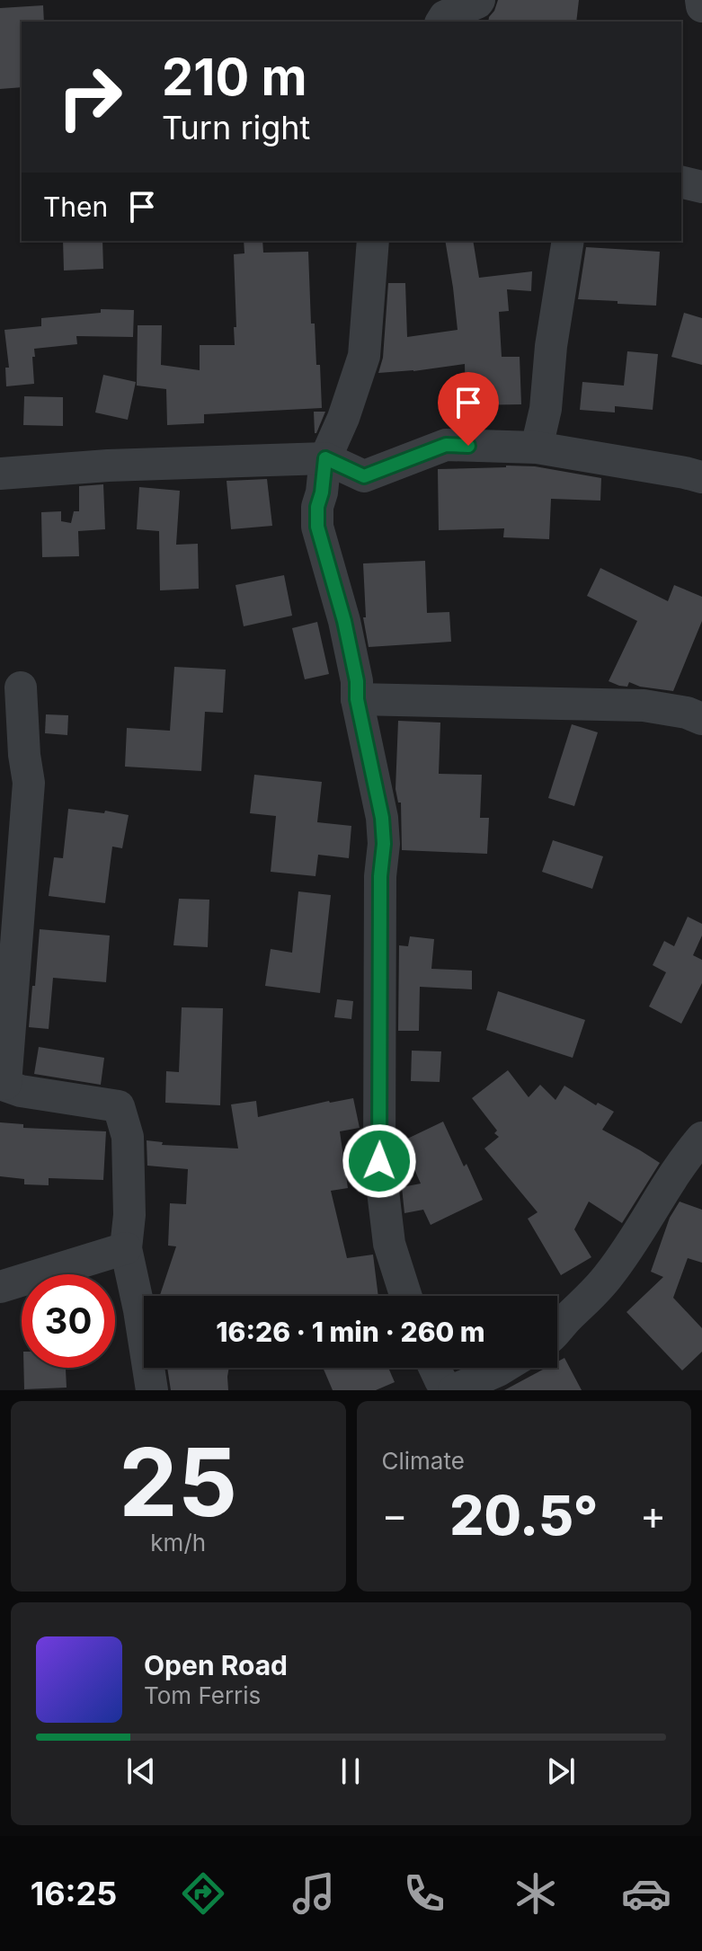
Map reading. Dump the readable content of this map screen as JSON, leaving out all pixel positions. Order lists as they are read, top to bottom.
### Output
{
  "page": {
    "turn": ["210 m", "Turn right"],
    "then": "Then",
    "limit": "30",
    "trip": "16:26 · 1 min · 260 m",
    "tile": [
      ["25", "km/h"],
      "Climate"
    ],
    "heat": ["−", "20.5°", "+"],
    "song": ["Open Road", "Tom Ferris"],
    "tabs": "16:25"
  }
}
